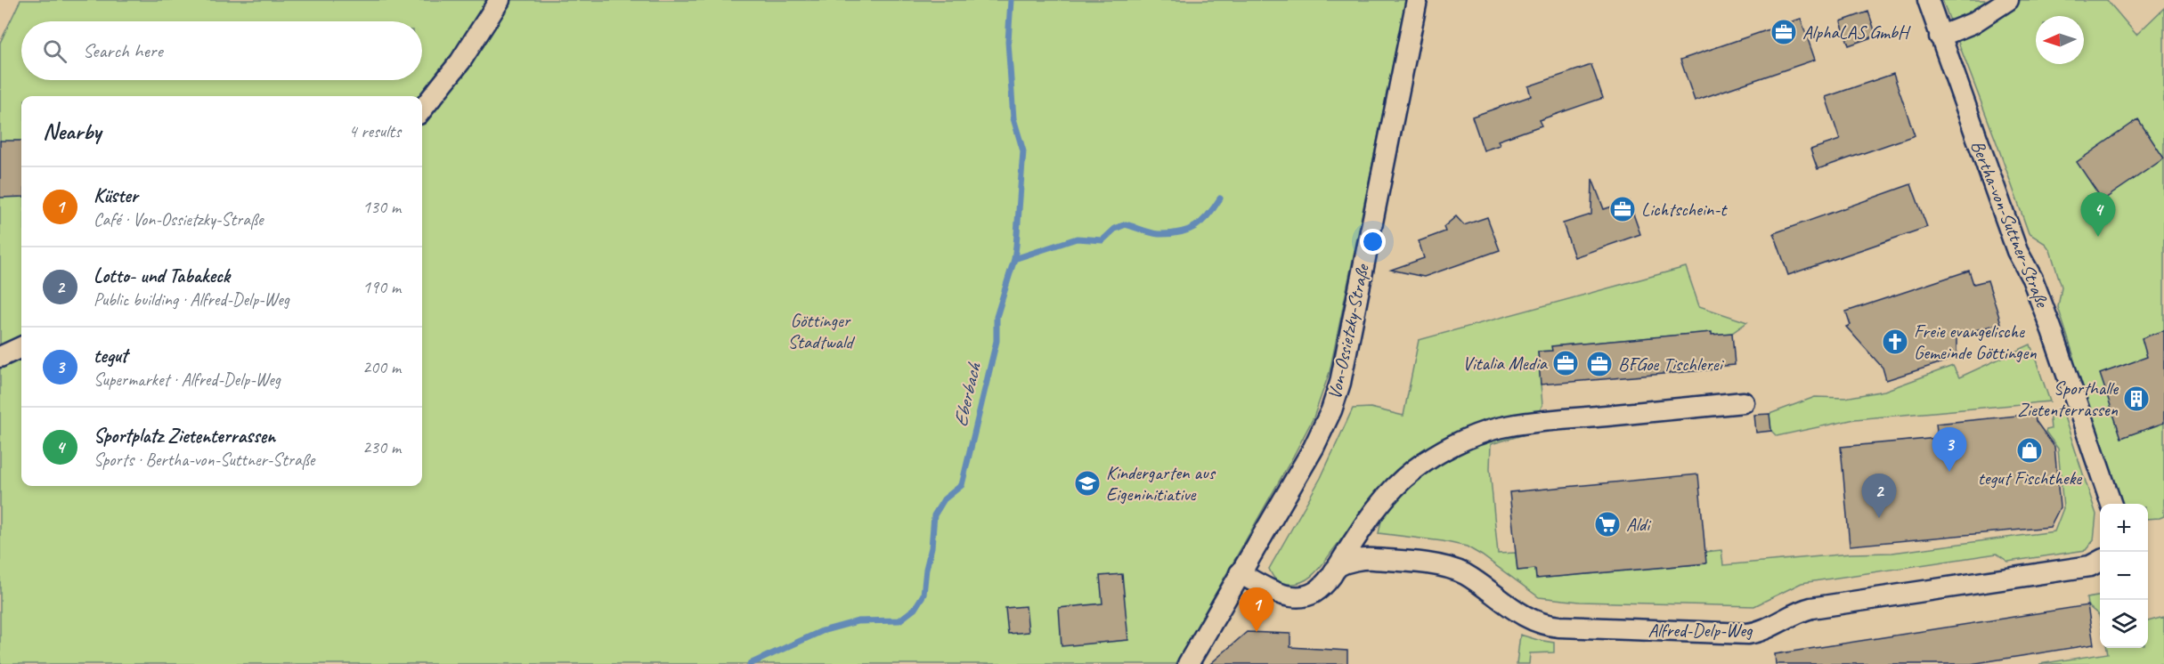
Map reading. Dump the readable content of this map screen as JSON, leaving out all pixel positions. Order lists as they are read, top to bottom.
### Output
{
  "streets": {
    "street": ["Bertha-von-Suttner-Straße", "Von-Ossietzky-Straße", "Alfred-Delp-Weg"]
  },
  "water": ["Eberbach"],
  "parks": ["Göttinger Stadtwald"],
  "places": {
    "office": [
      "AlphaLAS GmbH",
      "Lichtschein-t",
      "Vitalia Media",
      "BFGoe Tischlerei"
    ],
    "church": ["Freie evangelische Gemeinde Göttingen"],
    "building": ["Sporthalle Zietenterrassen"],
    "shop": ["tegut Fischtheke"],
    "school or university": ["Kindergarten aus Eigeninitiative"],
    "supermarket": ["Aldi"]
  },
  "north": "left",
  "page": {
    "search": "Search here",
    "heading": ["Nearby", "4 results"],
    "list": [
      {
        "mark": "1",
        "name": "Küster",
        "note": "Café · Von-Ossietzky-Straße",
        "value": "130 m"
      },
      {
        "mark": "2",
        "name": "Lotto- und Tabakeck",
        "note": "Public building · Alfred-Delp-Weg",
        "value": "190 m"
      },
      {
        "mark": "3",
        "name": "tegut",
        "note": "Supermarket · Alfred-Delp-Weg",
        "value": "200 m"
      },
      {
        "mark": "4",
        "name": "Sportplatz Zietenterrassen",
        "note": "Sports · Bertha-von-Suttner-Straße",
        "value": "230 m"
      }
    ],
    "pins": [
      "4",
      "3",
      "2",
      "1"
    ],
    "map_buttons": ["+", "−"]
  }
}
